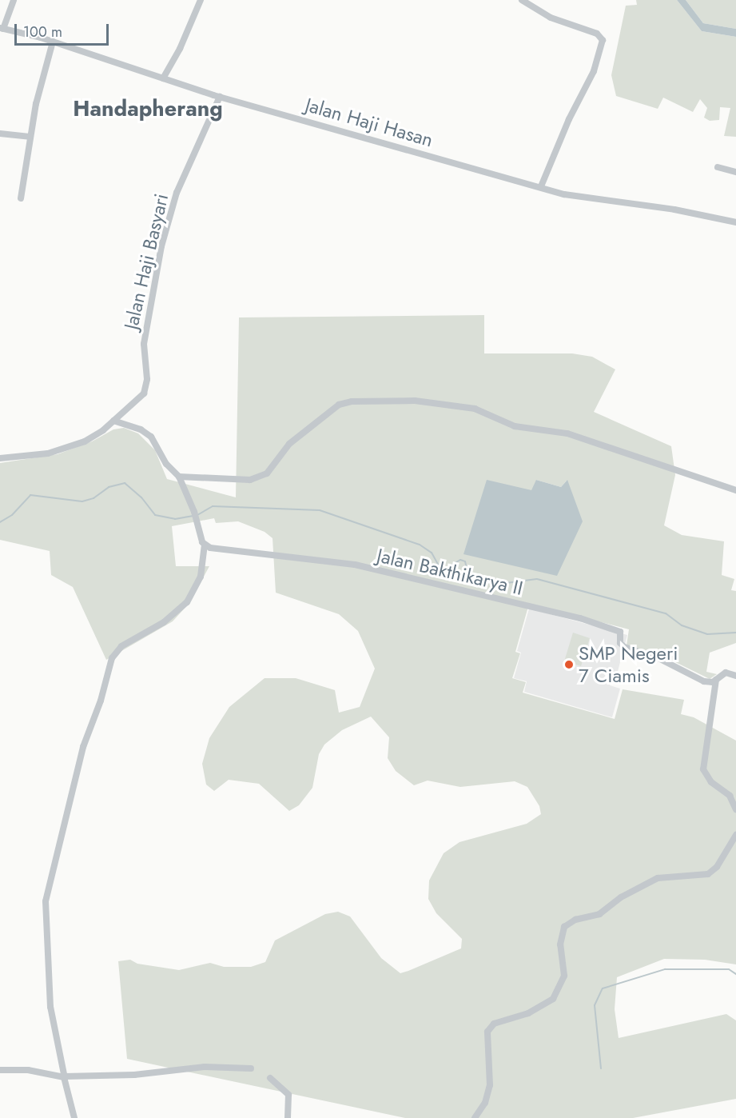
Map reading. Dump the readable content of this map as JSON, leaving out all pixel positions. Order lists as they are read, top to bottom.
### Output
{
  "streets": {
    "street": ["Jalan Haji Hasan", "Jalan Haji Basyari", "Jalan Bakthikarya II"]
  },
  "crossings": [
    ["Jalan Haji Hasan", "Jalan Haji Basyari"]
  ],
  "districts": ["Handapherang"],
  "places": ["SMP Negeri 7 Ciamis"],
  "scale_bar": "100 m"
}
